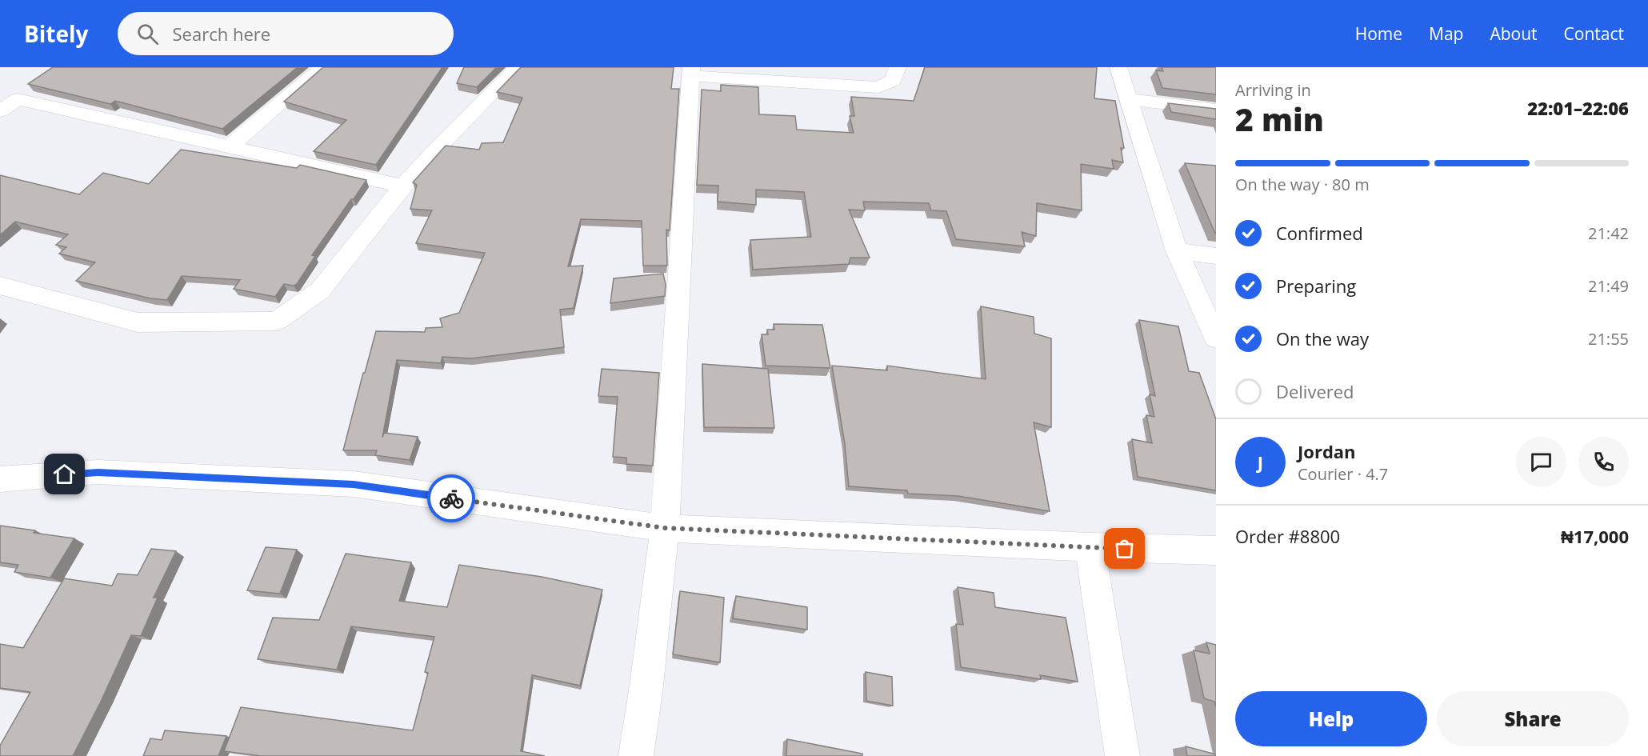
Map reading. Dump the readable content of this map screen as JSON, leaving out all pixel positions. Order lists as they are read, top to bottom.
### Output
{
  "page": {
    "header": "Bitely",
    "search": "Search here",
    "nav": [
      "Home",
      "Map",
      "About",
      "Contact"
    ],
    "heading": ["2 min", "Arriving in", "22:01–22:06"],
    "panel": [
      "Jordan",
      "Courier · 4.7",
      "Order #8800",
      "₦17,000"
    ],
    "bar": "On the way · 80 m",
    "list": [
      ["Confirmed", "21:42"],
      ["Preparing", "21:49"],
      ["On the way", "21:55"],
      "Delivered"
    ],
    "round": "J",
    "buttons": ["Help", "Share"]
  }
}
